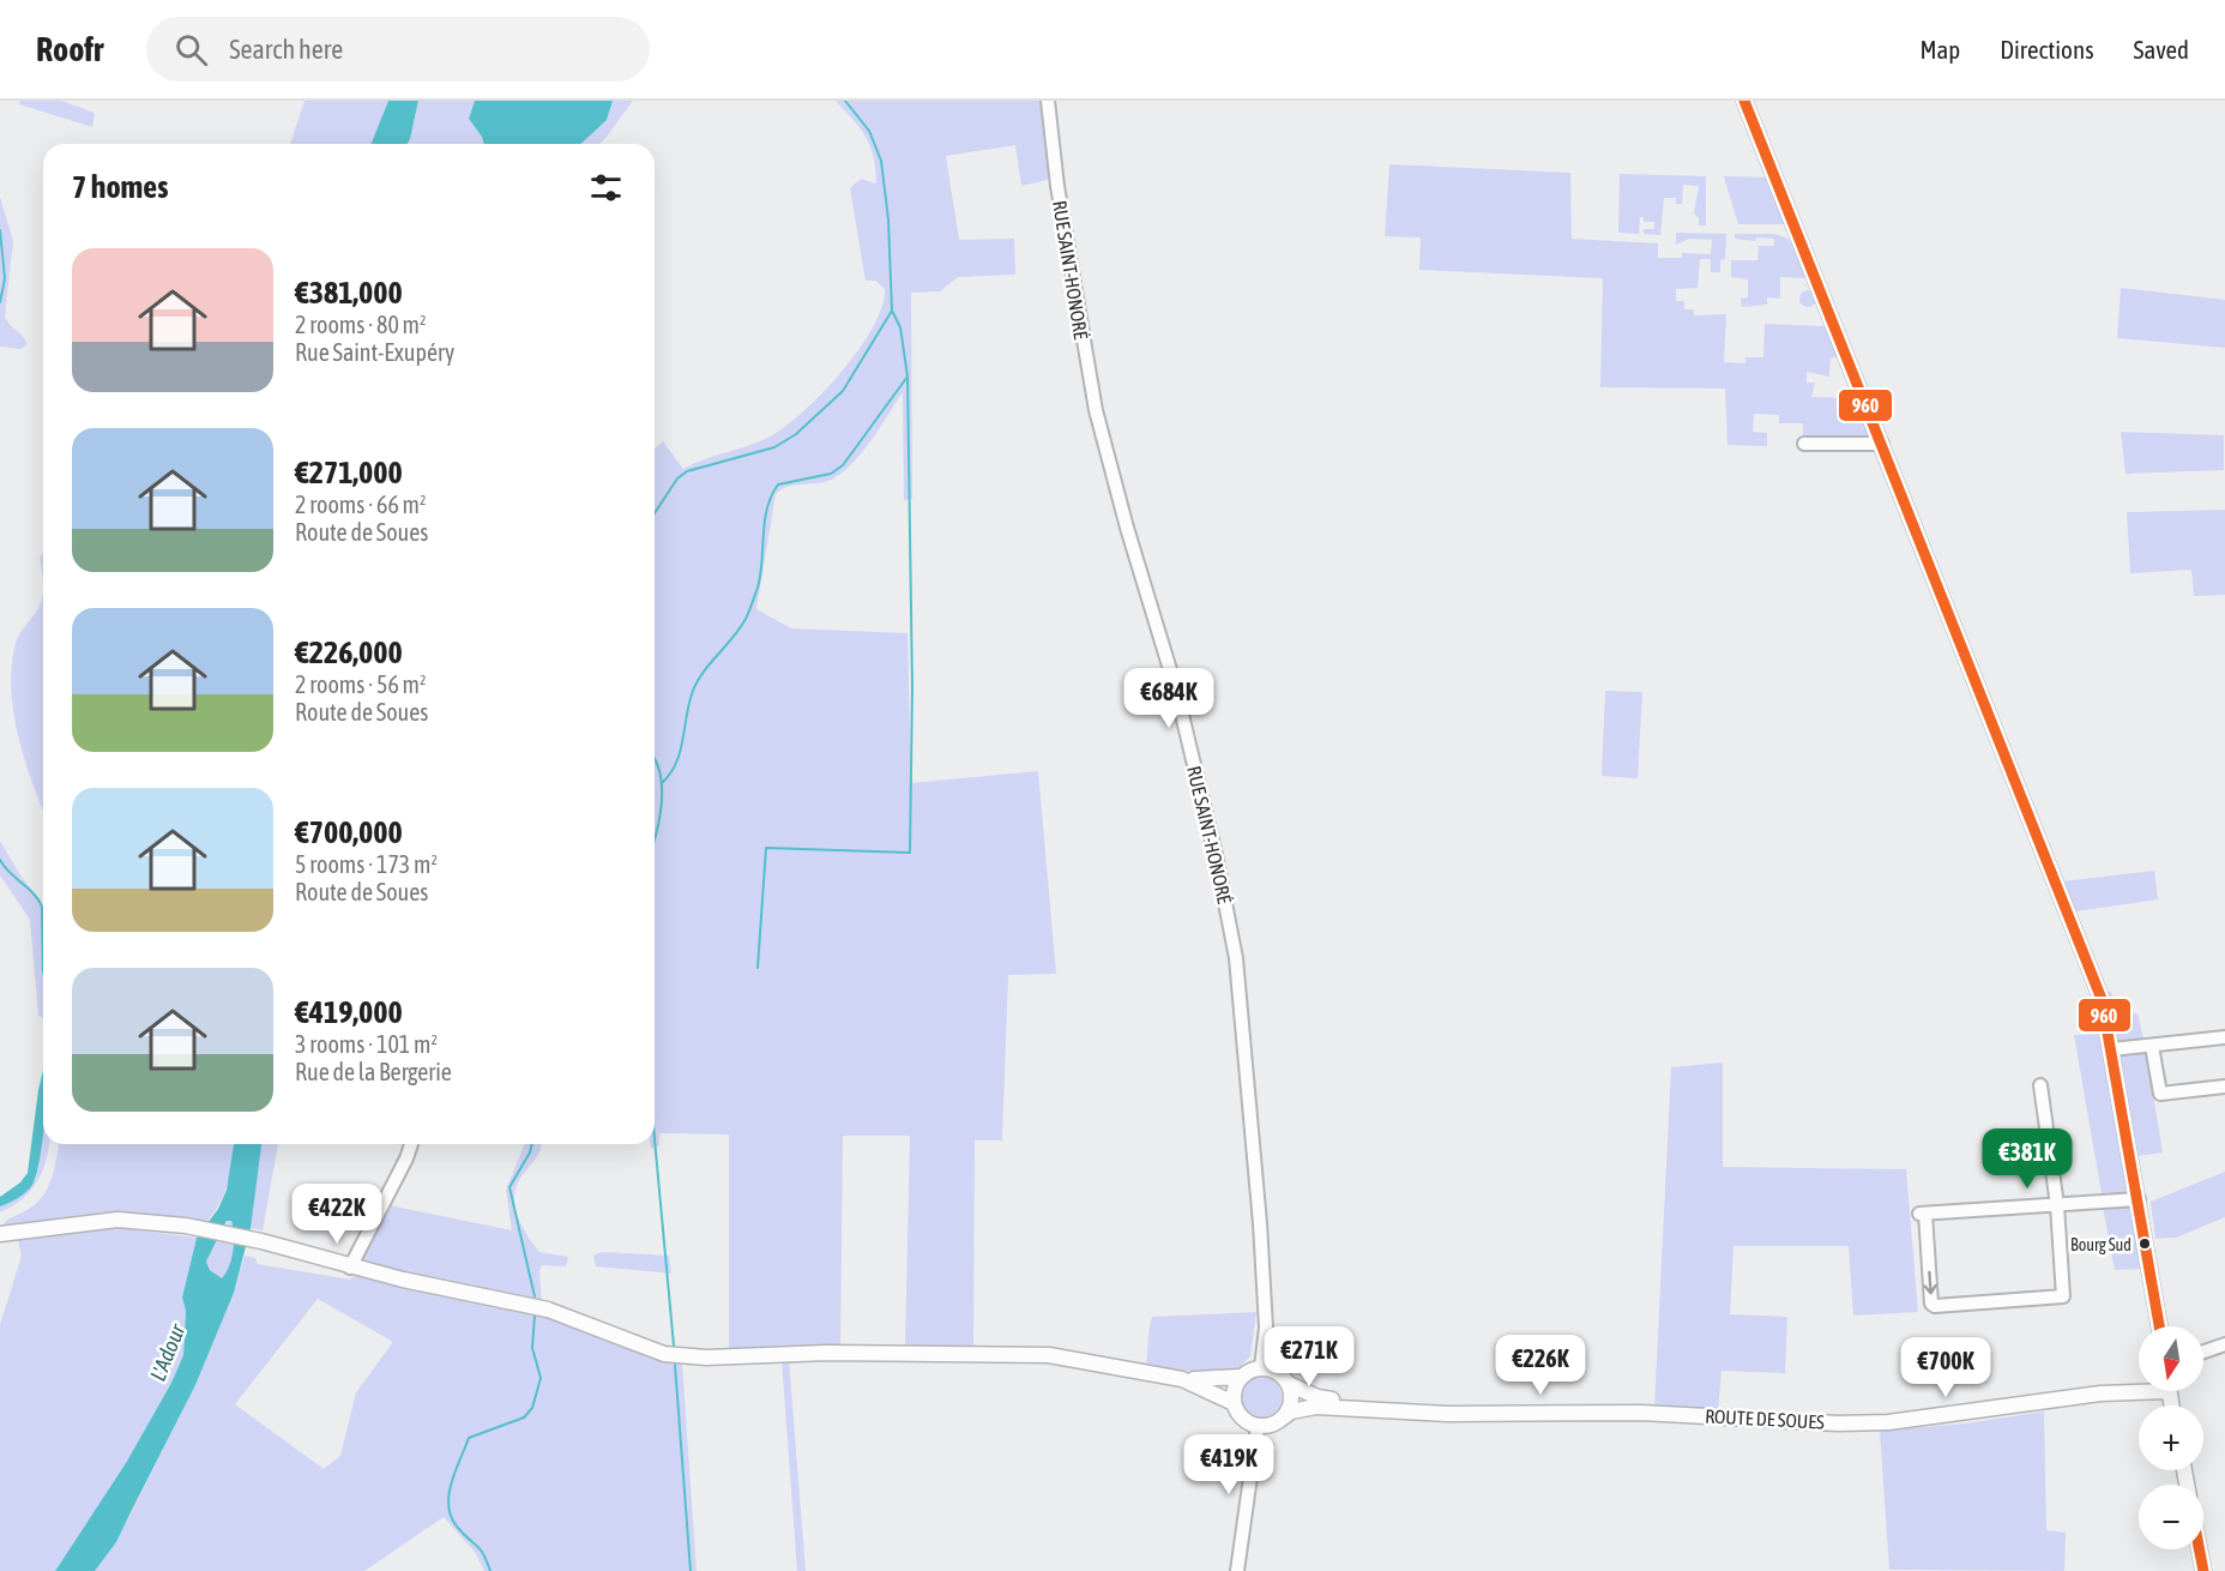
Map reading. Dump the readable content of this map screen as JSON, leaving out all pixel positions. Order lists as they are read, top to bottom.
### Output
{
  "streets": {
    "main road": ["ROUTE DE SOUES"],
    "street": ["RUE SAINT-HONORÉ"]
  },
  "crossings": [
    ["RUE SAINT-HONORÉ", "ROUTE DE SOUES"]
  ],
  "water": ["L'Adour"],
  "places": ["Bourg Sud"],
  "lines": ["transit line 960"],
  "north": "bottom",
  "page": {
    "header": "Roofr",
    "search": "Search here",
    "nav": ["Map", "Directions", "Saved"],
    "heading": "7 homes",
    "list": [
      {
        "name": "€381,000",
        "note": "2 rooms · 80 m² · Rue Saint-Exupéry"
      },
      {
        "name": "€271,000",
        "note": "2 rooms · 66 m² · Route de Soues"
      },
      {
        "name": "€226,000",
        "note": "2 rooms · 56 m² · Route de Soues"
      },
      {
        "name": "€700,000",
        "note": "5 rooms · 173 m² · Route de Soues"
      },
      {
        "name": "€419,000",
        "note": "3 rooms · 101 m² · Rue de la Bergerie"
      }
    ],
    "price": [
      "€684K",
      "€381K",
      "€422K",
      "€271K",
      "€226K",
      "€700K",
      "€419K"
    ],
    "map_buttons": ["+", "−"]
  }
}
